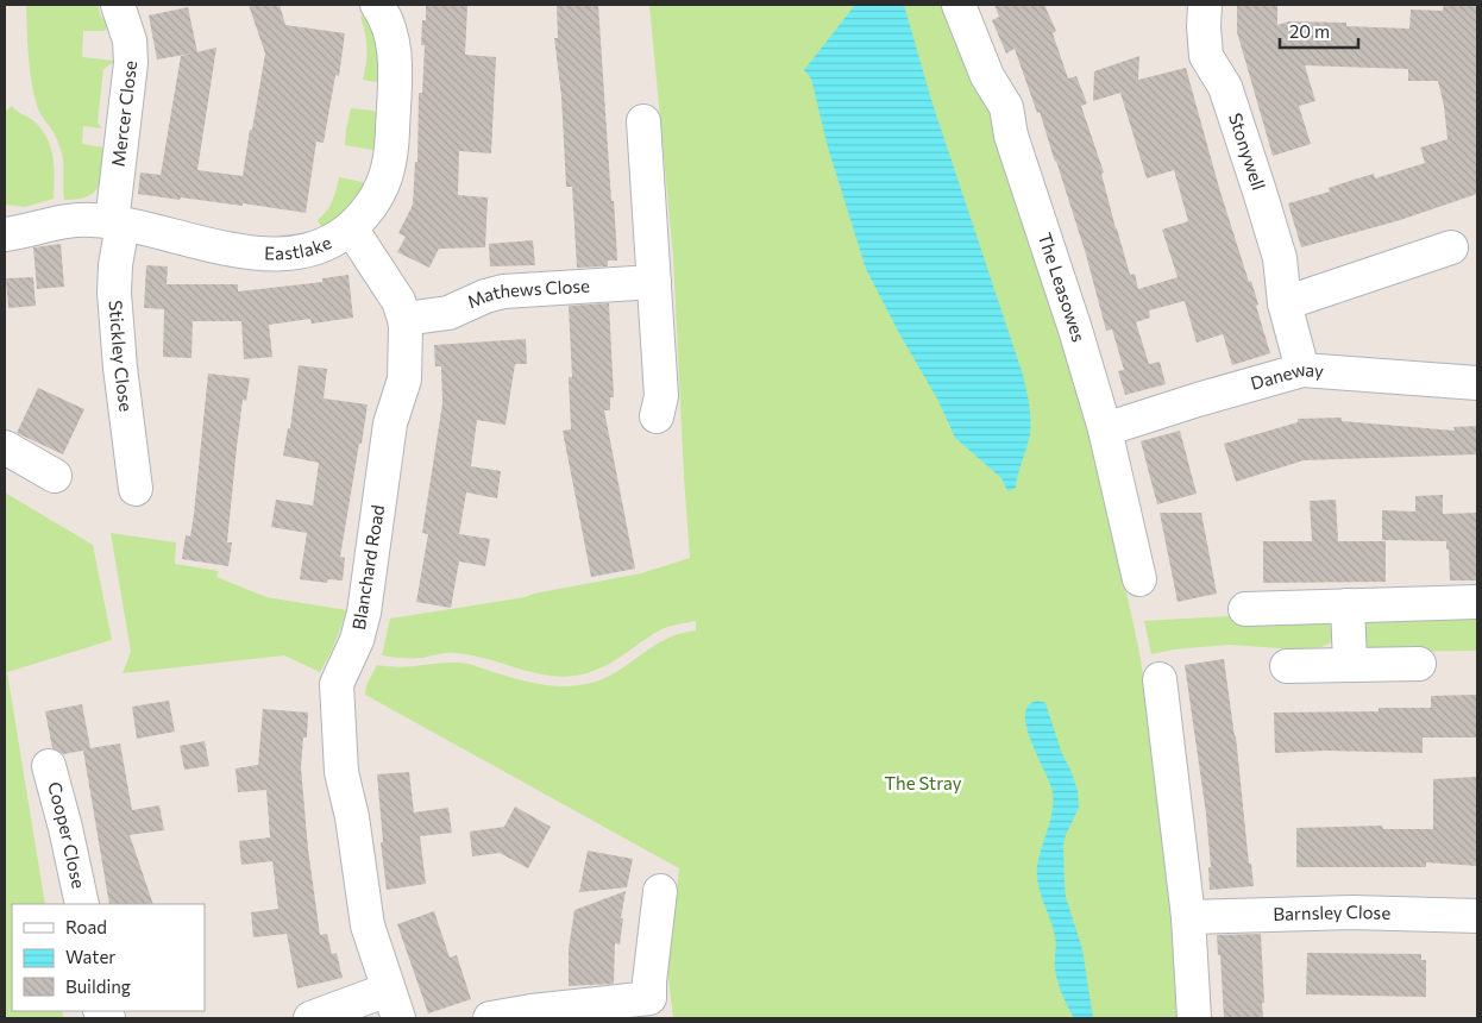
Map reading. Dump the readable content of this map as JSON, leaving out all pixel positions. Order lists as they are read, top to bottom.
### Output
{
  "streets": {
    "street": [
      "Mercer Close",
      "Stonywell",
      "Eastlake",
      "The Leasowes",
      "Mathews Close",
      "Stickley Close",
      "Daneway",
      "Blanchard Road",
      "Cooper Close",
      "Barnsley Close"
    ]
  },
  "crossings": [
    ["Mercer Close", "Eastlake"],
    ["Mercer Close", "Stickley Close"],
    ["Stonywell", "Daneway"],
    ["Eastlake", "Stickley Close"],
    ["Eastlake", "Blanchard Road"],
    ["The Leasowes", "Daneway"],
    ["Mathews Close", "Blanchard Road"]
  ],
  "parks": ["The Stray"],
  "legend": ["Road", "Water", "Building"],
  "scale_bar": "20 m"
}
